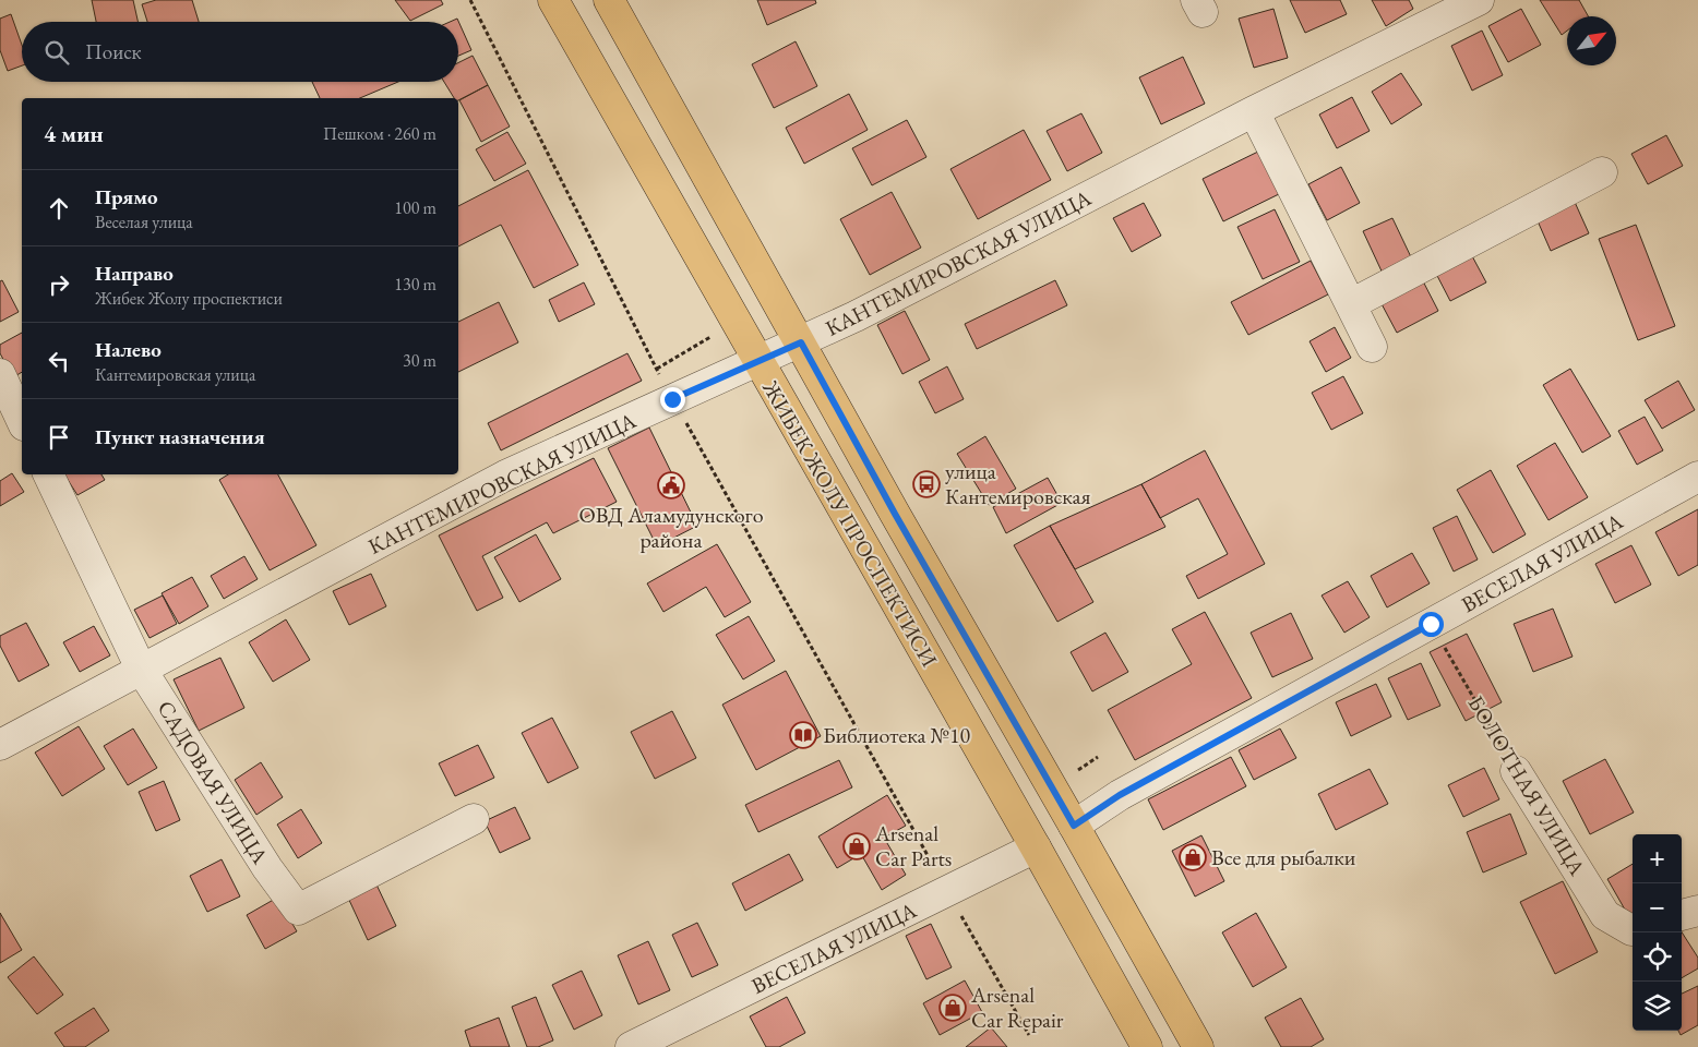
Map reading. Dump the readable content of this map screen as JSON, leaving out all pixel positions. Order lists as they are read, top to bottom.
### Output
{
  "streets": {
    "main road": ["ЖИБЕК ЖОЛУ ПРОСПЕКТИСИ"],
    "street": [
      "КАНТЕМИРОВСКАЯ УЛИЦА",
      "ВЕСЕЛАЯ УЛИЦА",
      "САДОВАЯ УЛИЦА",
      "БОЛОТНАЯ УЛИЦА"
    ]
  },
  "crossings": [
    ["КАНТЕМИРОВСКАЯ УЛИЦА", "ЖИБЕК ЖОЛУ ПРОСПЕКТИСИ"],
    ["КАНТЕМИРОВСКАЯ УЛИЦА", "САДОВАЯ УЛИЦА"],
    ["ЖИБЕК ЖОЛУ ПРОСПЕКТИСИ", "ВЕСЕЛАЯ УЛИЦА"],
    ["ВЕСЕЛАЯ УЛИЦА", "БОЛОТНАЯ УЛИЦА"]
  ],
  "places": {
    "bus stop": ["улица Кантемировская"],
    "public building": ["ОВД Аламудунского района"],
    "library": ["Библиотека №10"],
    "shop": ["Arsenal Car Parts", "Все для рыбалки", "Arsenal Car Repair"]
  },
  "north": "top right",
  "page": {
    "search": "Поиск",
    "heading": ["4 мин", "Пешком · 260 m"],
    "list": [
      ["Прямо", "Веселая улица", "100 m"],
      ["Направо", "Жибек Жолу проспектиси", "130 m"],
      ["Налево", "Кантемировская улица", "30 m"],
      "Пункт назначения"
    ],
    "map_buttons": ["+", "−"]
  }
}
